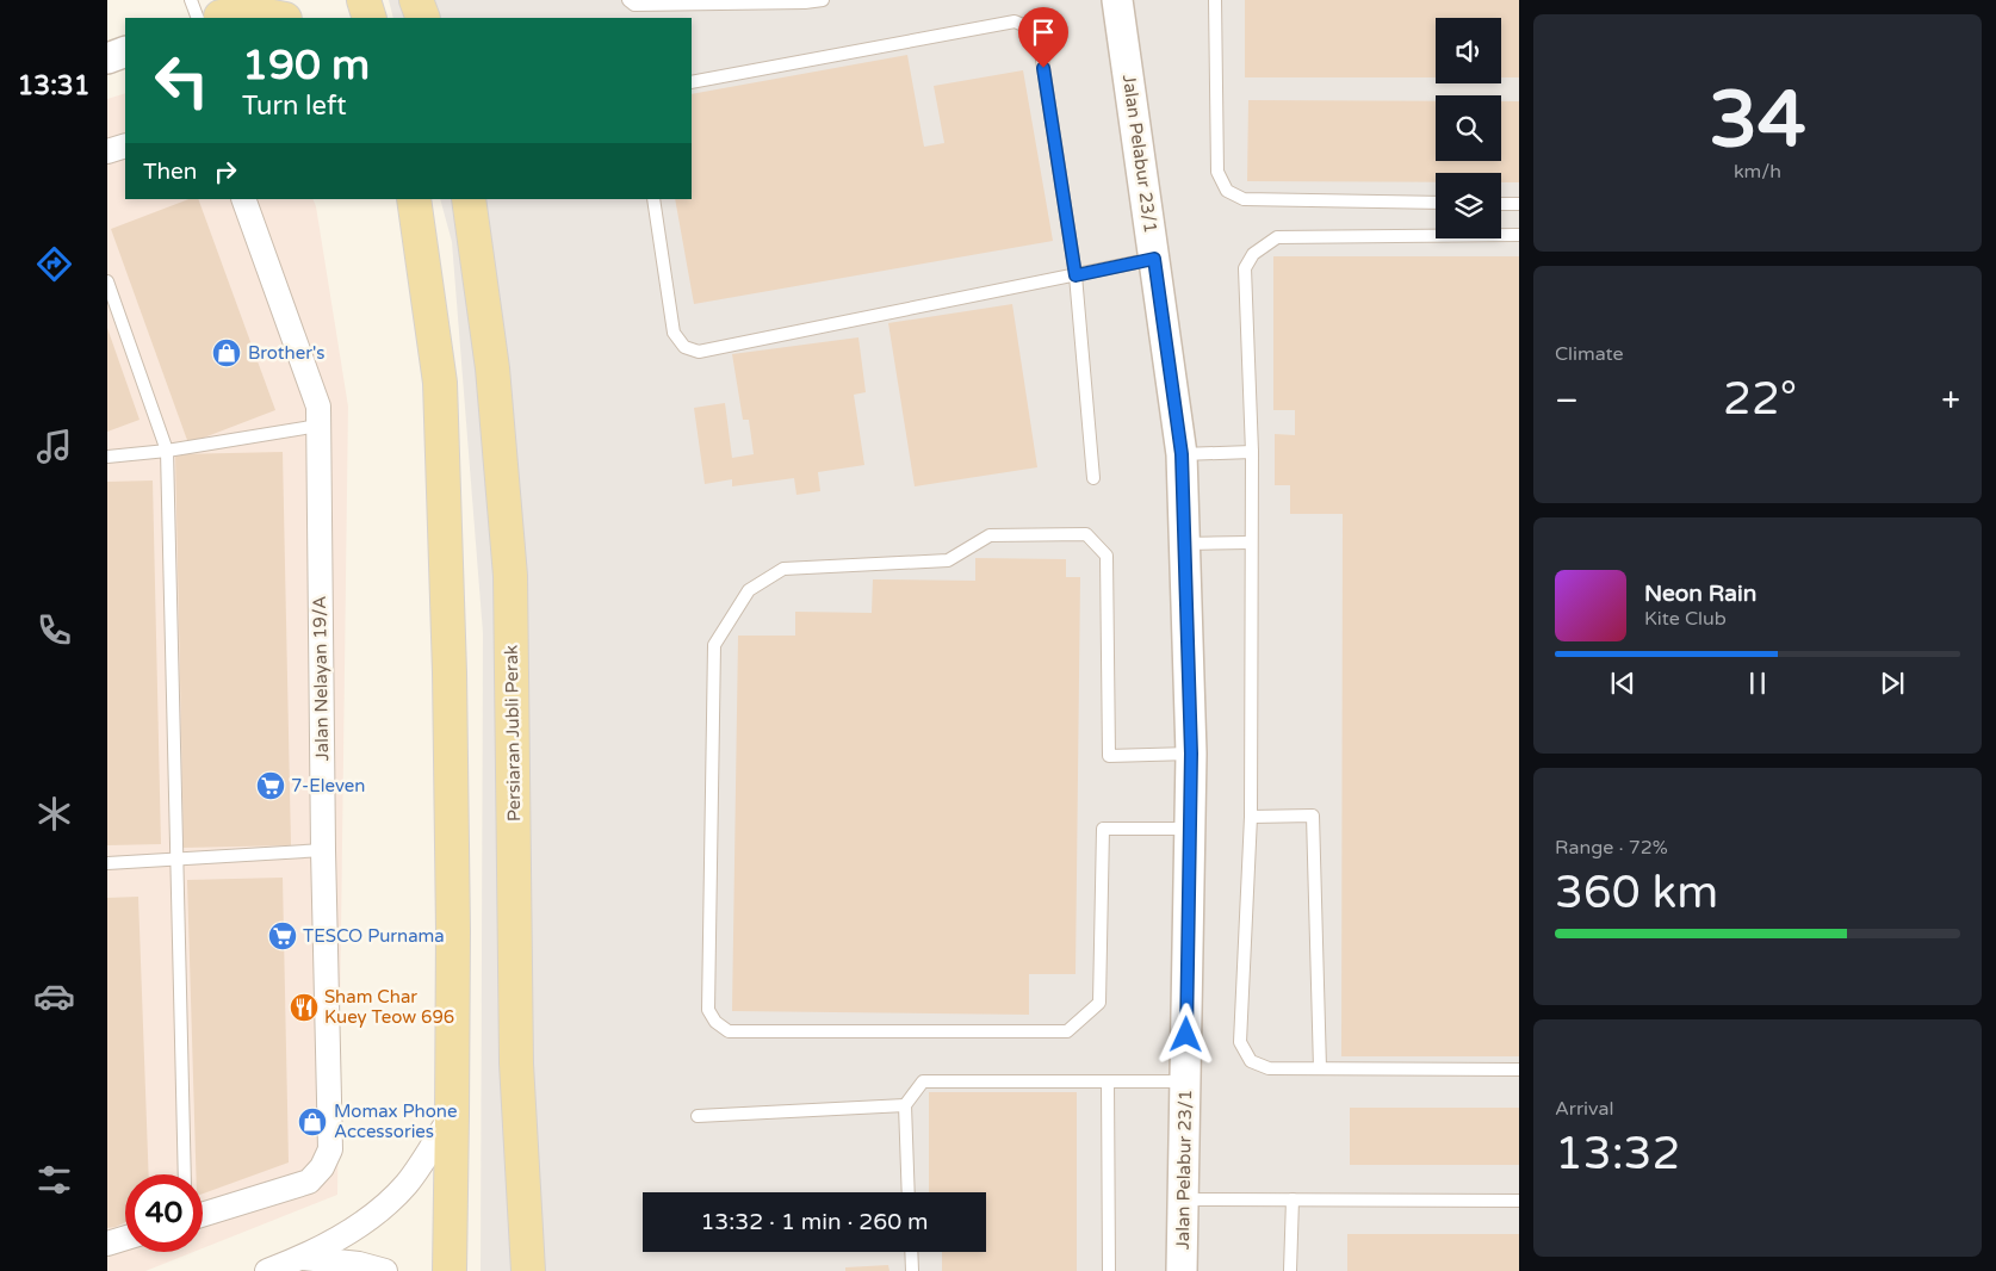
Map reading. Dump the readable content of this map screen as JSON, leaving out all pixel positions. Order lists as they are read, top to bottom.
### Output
{
  "streets": {
    "main road": ["Persiaran Jubli Perak"],
    "street": ["Jalan Pelabur 23/1", "Jalan Nelayan 19/A"]
  },
  "places": {
    "shop": ["Brother's", "Momax Phone Accessories"],
    "supermarket": ["7-Eleven", "TESCO Purnama"],
    "restaurant": ["Sham Char Kuey Teow 696"]
  },
  "page": {
    "tabs": "13:31",
    "tile": [
      ["34", "km/h"],
      "Climate",
      ["Range · 72%", "360 km"],
      ["Arrival", "13:32"]
    ],
    "turn": ["190 m", "Turn left"],
    "then": "Then",
    "heat": ["−", "22°", "+"],
    "song": ["Neon Rain", "Kite Club"],
    "limit": "40",
    "trip": "13:32 · 1 min · 260 m"
  }
}
